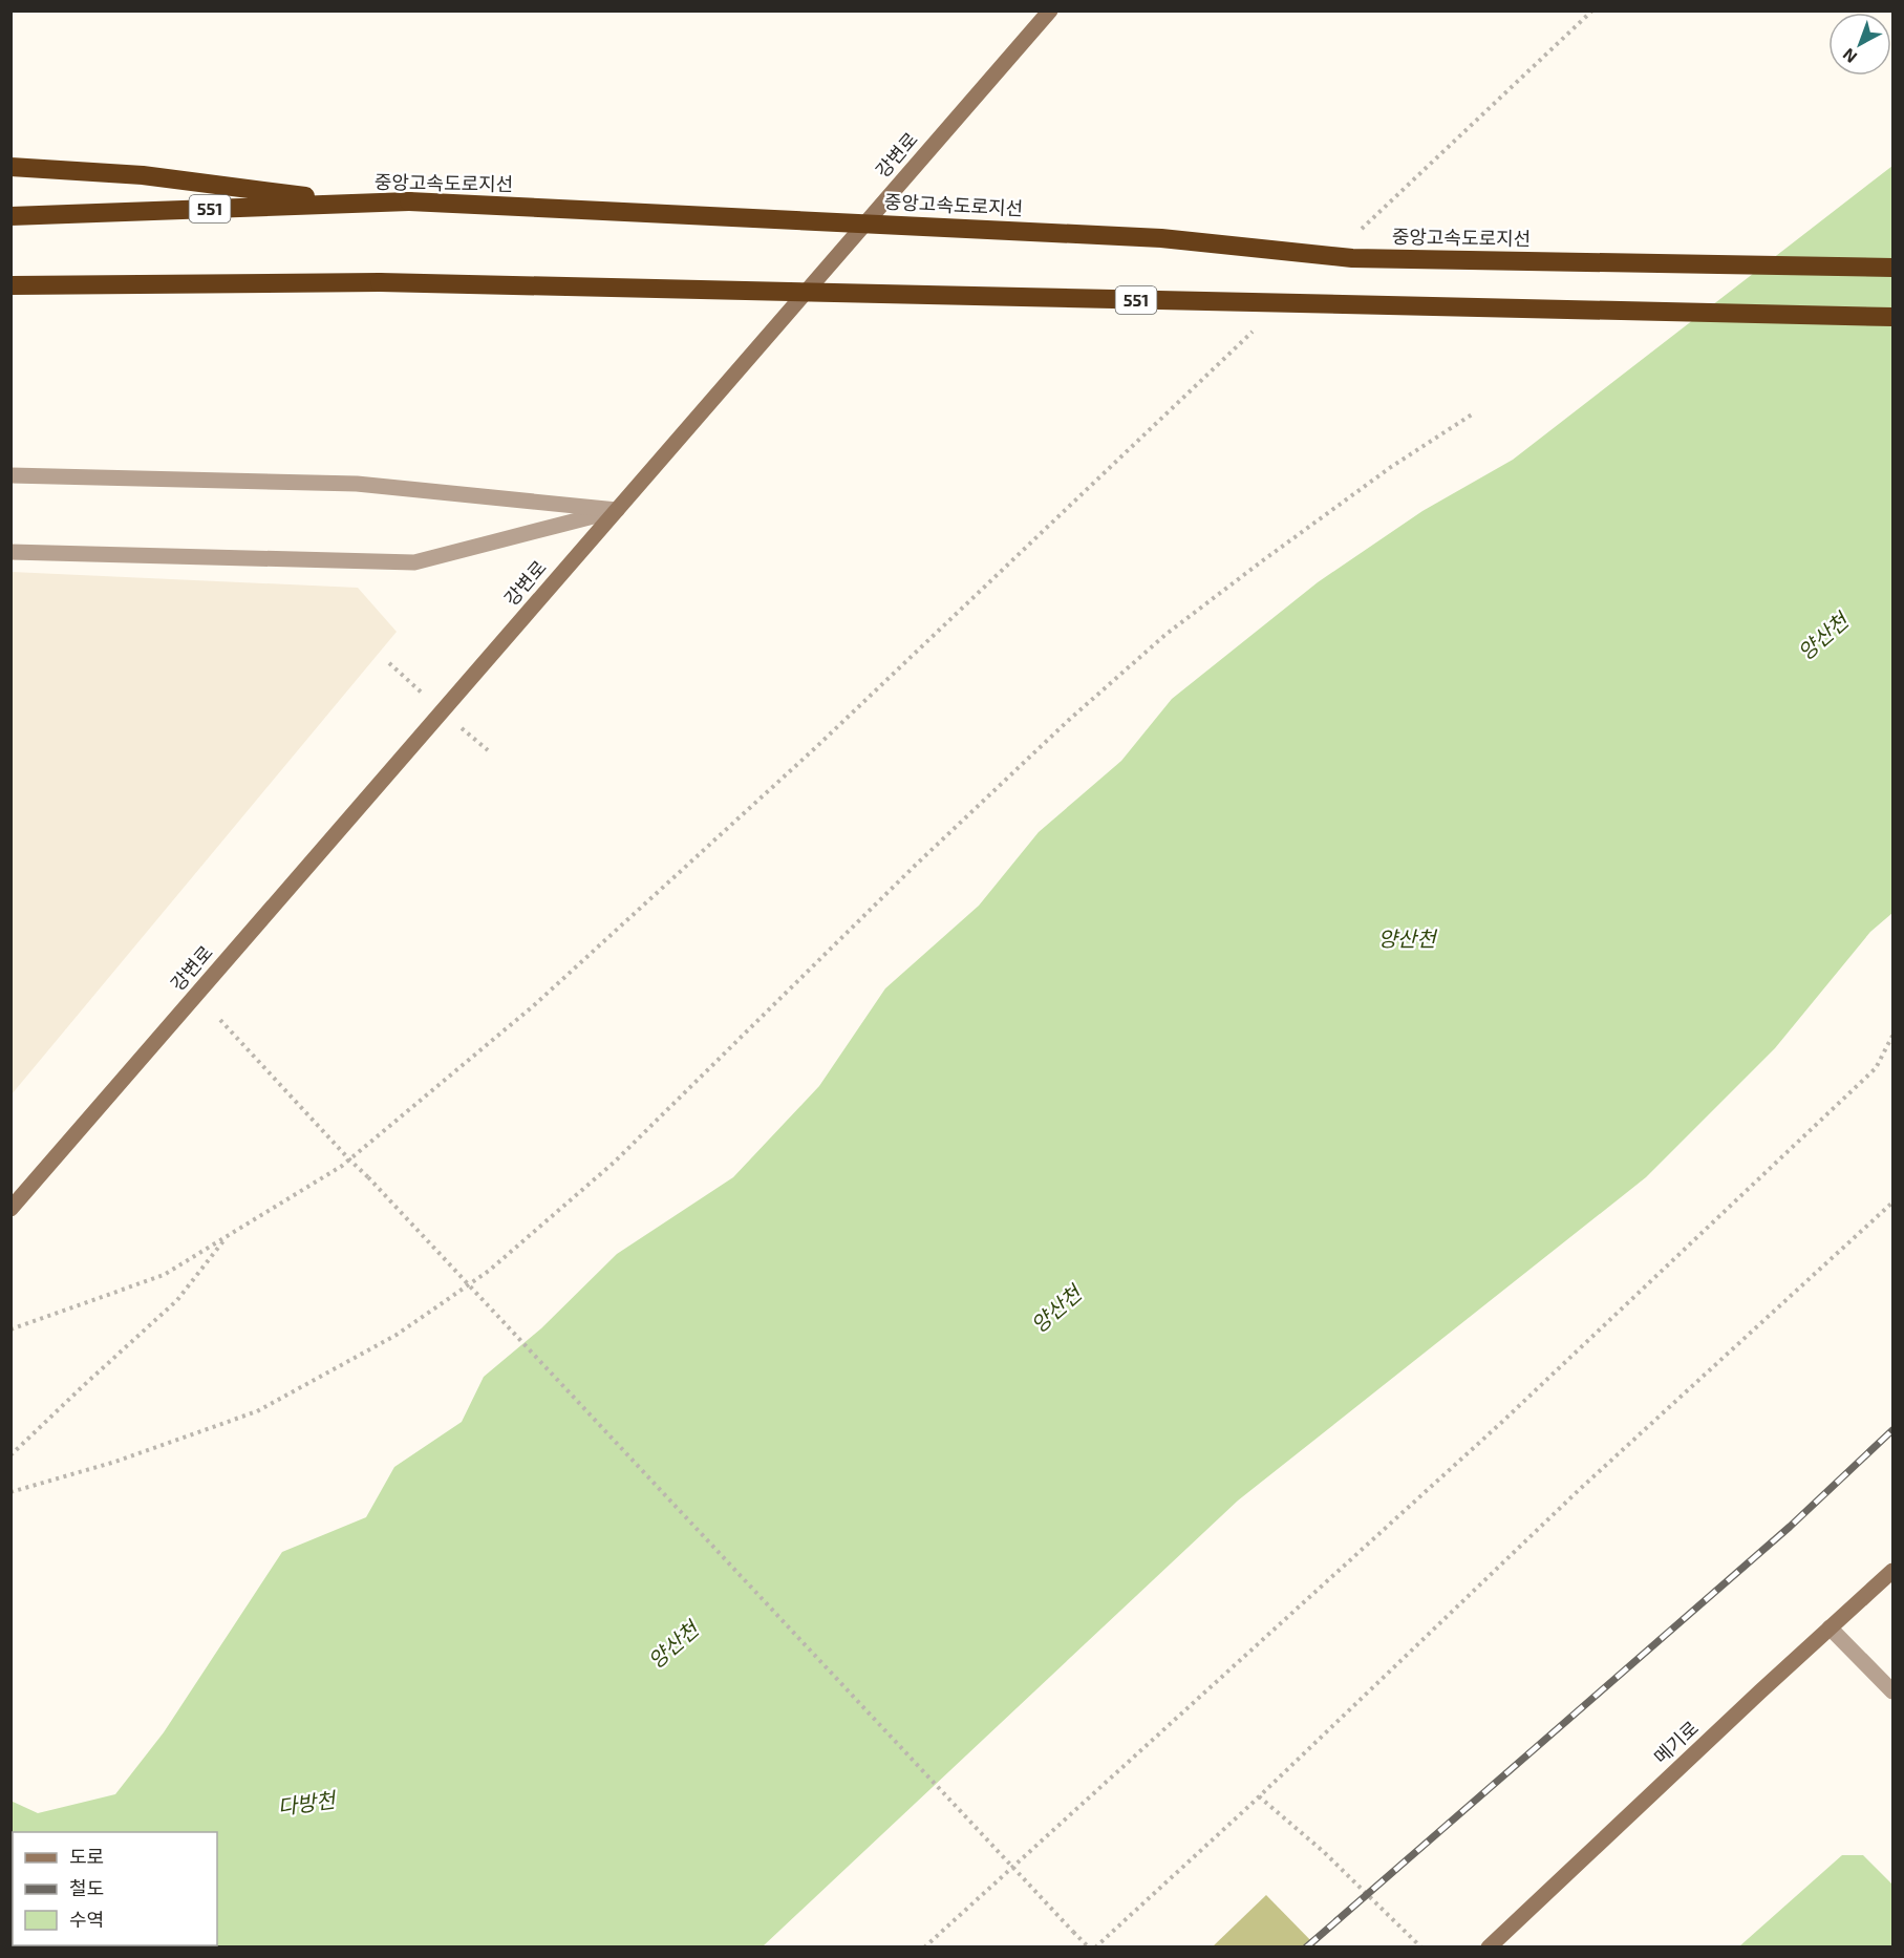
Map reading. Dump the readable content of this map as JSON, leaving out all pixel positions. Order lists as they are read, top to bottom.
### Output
{
  "streets": {
    "highway": ["중앙고속도로지선", "551"],
    "street": ["강변로", "메기로"]
  },
  "water": ["양산천", "다방천"],
  "legend": ["도로", "철도", "수역"],
  "north": "bottom left"
}
